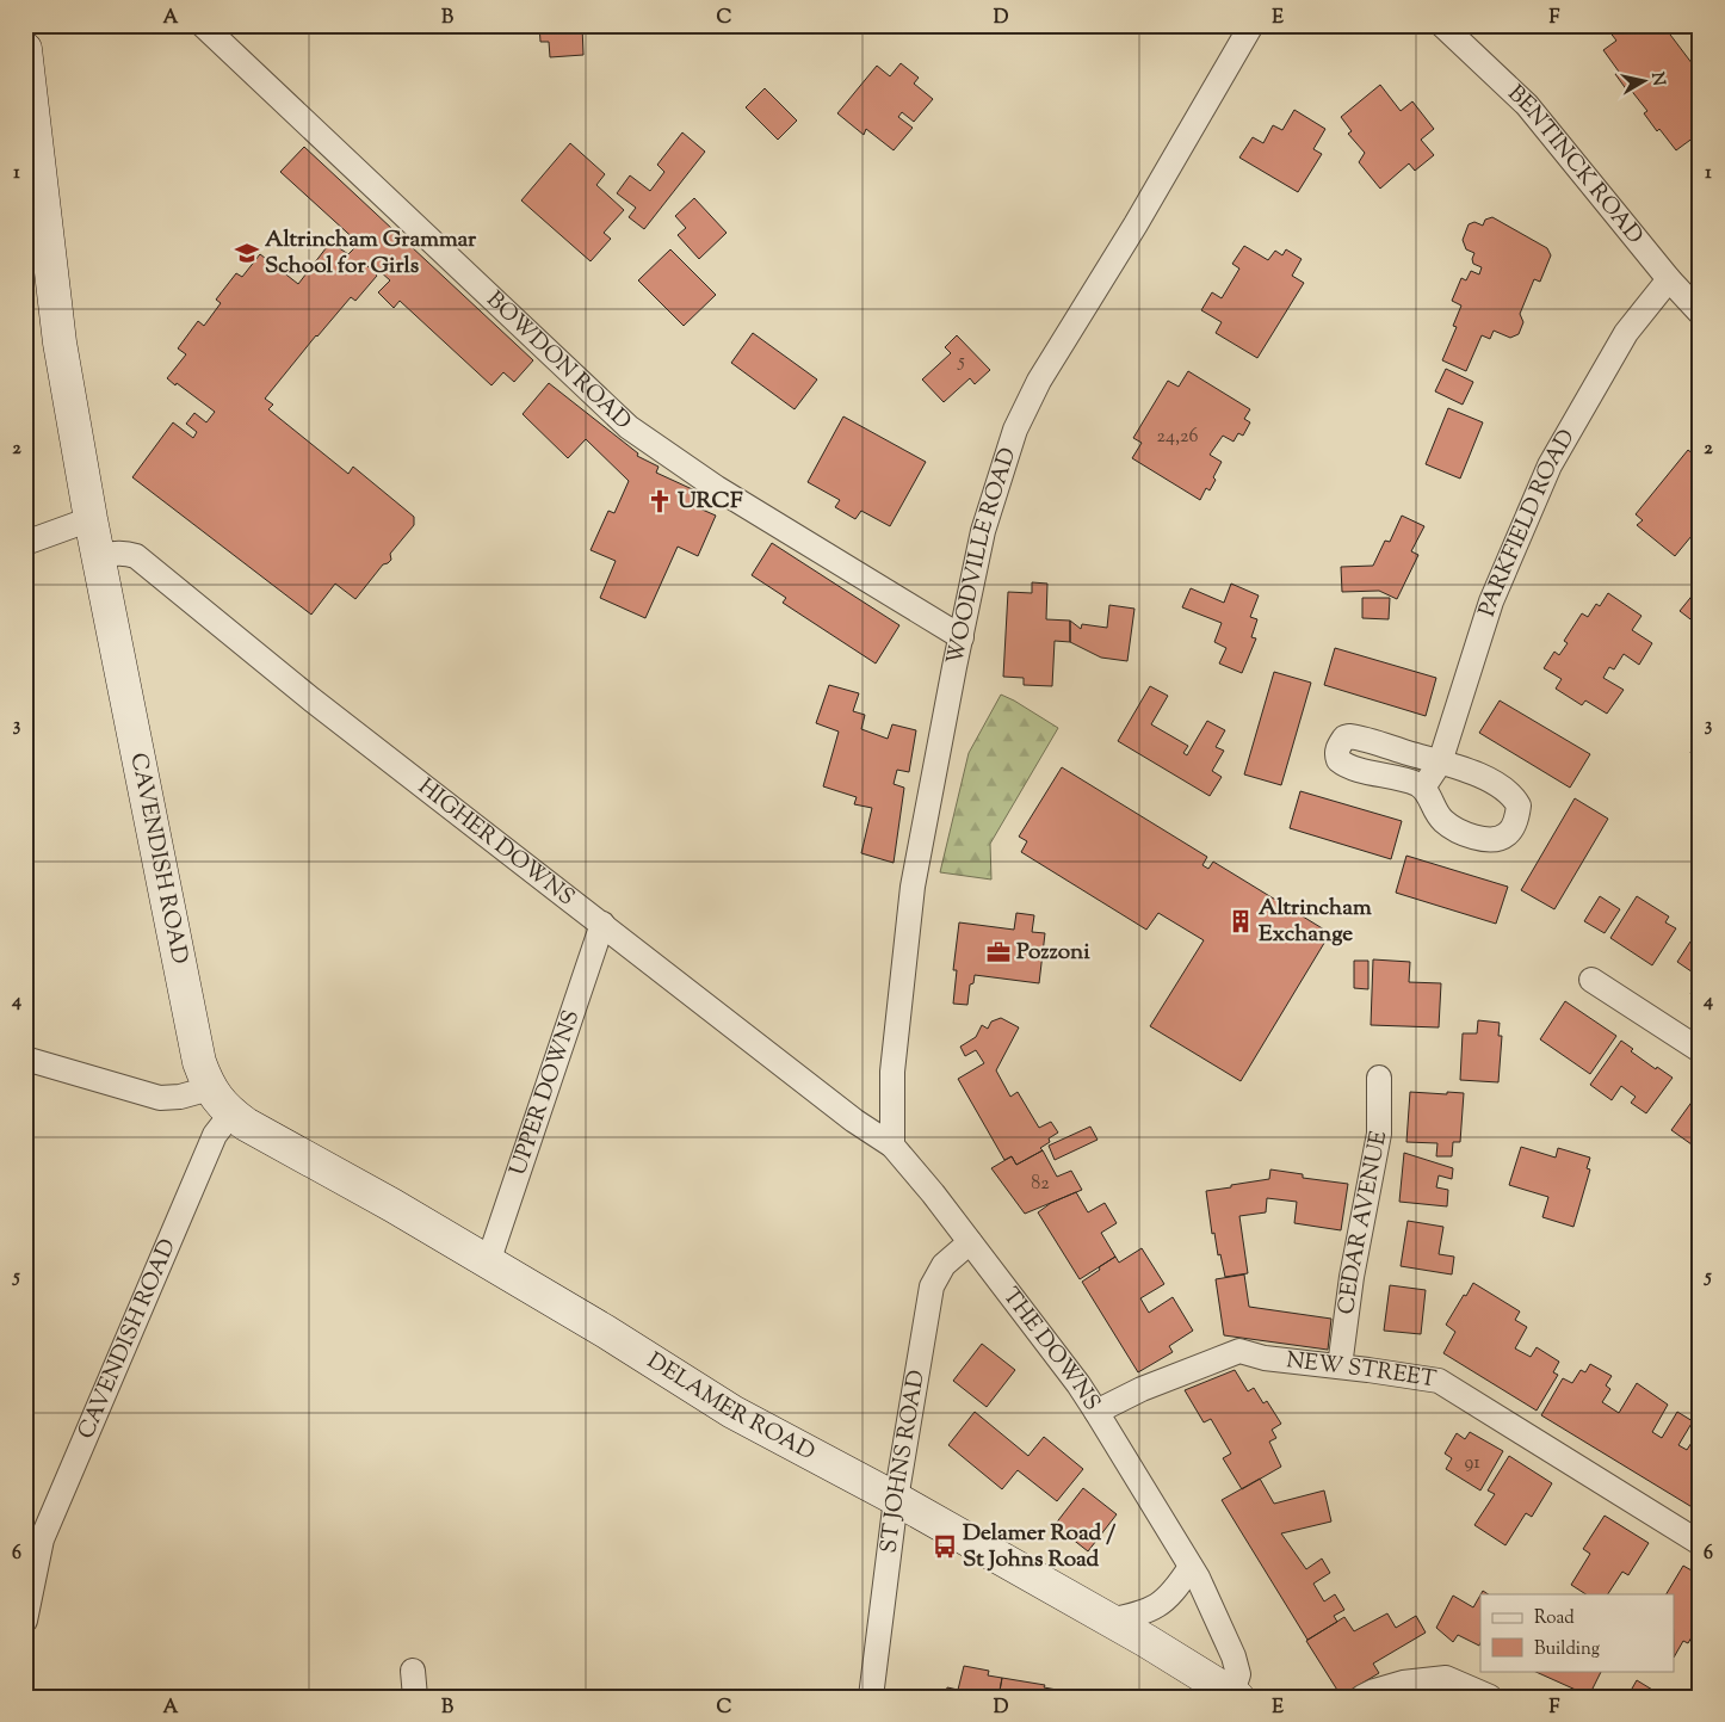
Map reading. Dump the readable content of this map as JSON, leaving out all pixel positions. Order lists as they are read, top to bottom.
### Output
{
  "streets": {
    "street": [
      "BENTINCK ROAD",
      "BOWDON ROAD",
      "PARKFIELD ROAD",
      "WOODVILLE ROAD",
      "HIGHER DOWNS",
      "CAVENDISH ROAD",
      "UPPER DOWNS",
      "CEDAR AVENUE",
      "THE DOWNS",
      "NEW STREET",
      "DELAMER ROAD",
      "ST JOHNS ROAD"
    ]
  },
  "crossings": [
    ["BENTINCK ROAD", "PARKFIELD ROAD"],
    ["BOWDON ROAD", "WOODVILLE ROAD"],
    ["WOODVILLE ROAD", "HIGHER DOWNS"],
    ["WOODVILLE ROAD", "THE DOWNS"],
    ["HIGHER DOWNS", "CAVENDISH ROAD"],
    ["HIGHER DOWNS", "UPPER DOWNS"],
    ["HIGHER DOWNS", "THE DOWNS"],
    ["CAVENDISH ROAD", "DELAMER ROAD"],
    ["UPPER DOWNS", "DELAMER ROAD"],
    ["CEDAR AVENUE", "NEW STREET"],
    ["THE DOWNS", "NEW STREET"],
    ["THE DOWNS", "DELAMER ROAD"],
    ["THE DOWNS", "ST JOHNS ROAD"],
    ["DELAMER ROAD", "ST JOHNS ROAD"]
  ],
  "places": {
    "school or university": ["Altrincham Grammar School for Girls"],
    "church": ["URCF"],
    "building": ["Altrincham Exchange"],
    "office": ["Pozzoni"],
    "bus stop": ["Delamer Road / St Johns Road"]
  },
  "house_numbers": [
    "5",
    "24,26",
    "82",
    "91"
  ],
  "legend": ["Road", "Building"],
  "north": "right",
  "grid": {
    "columns": [
      "A",
      "B",
      "C",
      "D",
      "E",
      "F"
    ],
    "rows": [
      "1",
      "2",
      "3",
      "4",
      "5",
      "6"
    ]
  }
}
